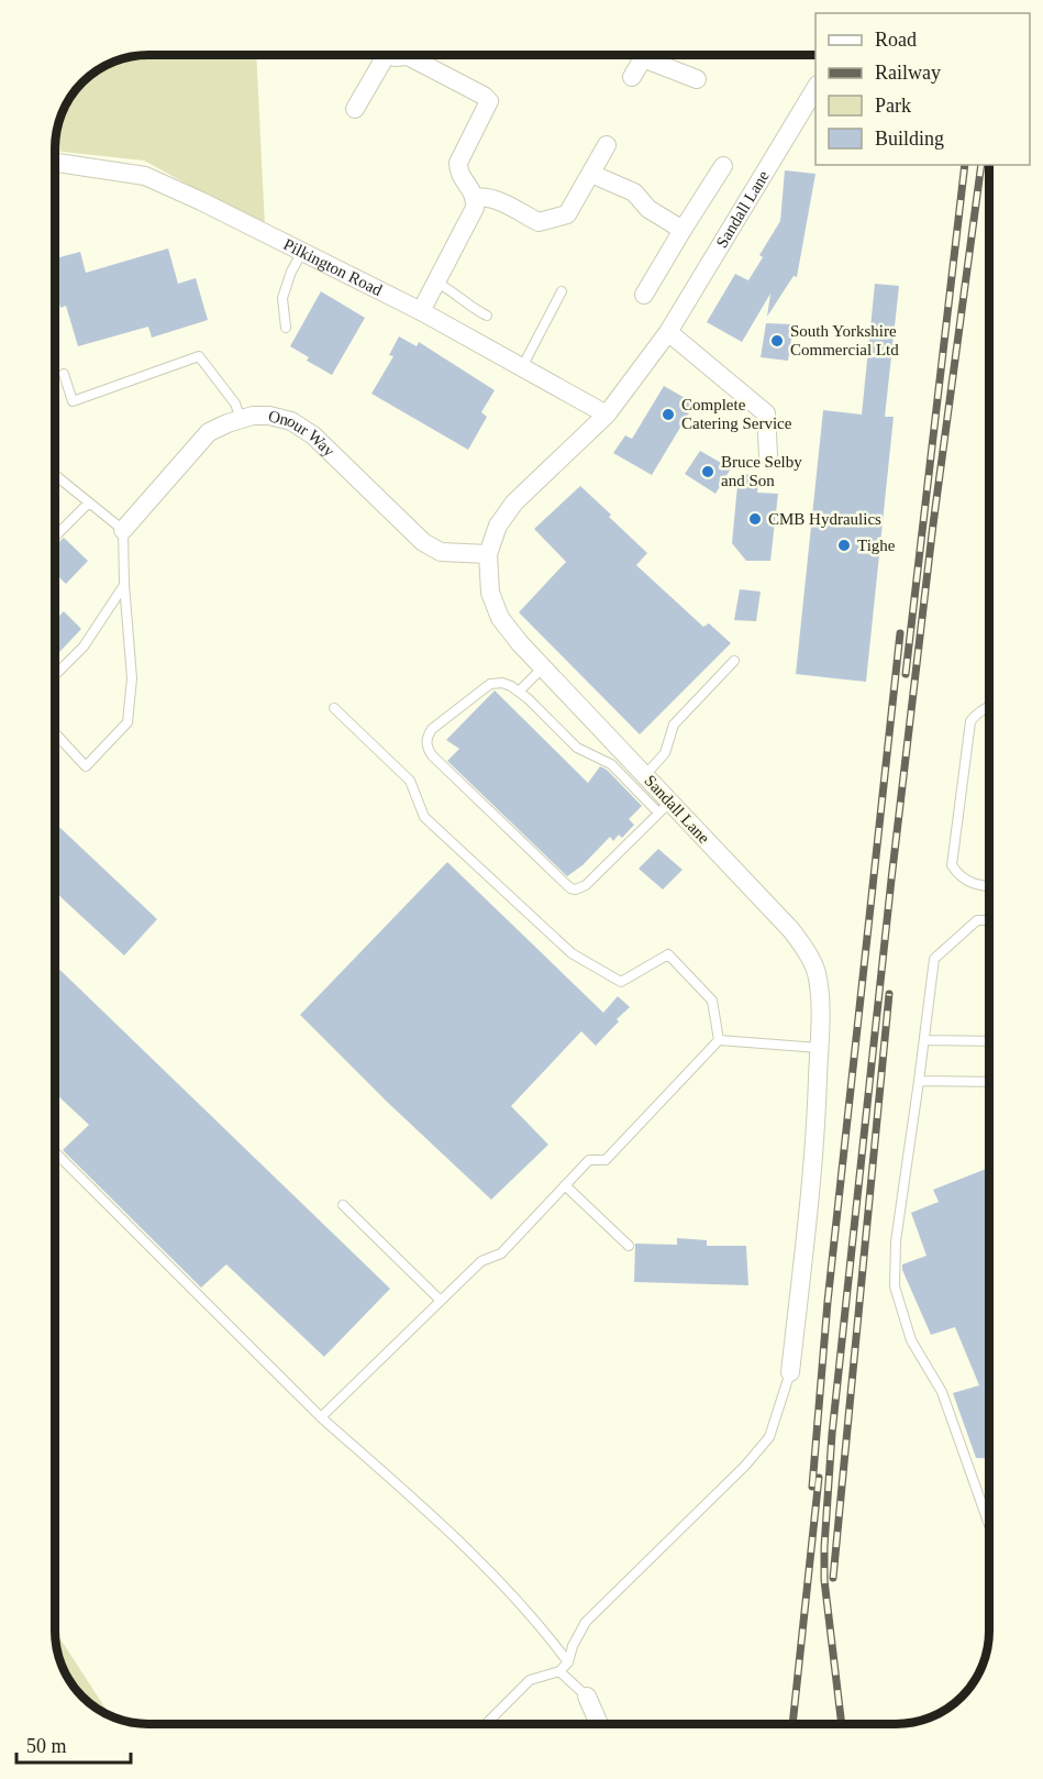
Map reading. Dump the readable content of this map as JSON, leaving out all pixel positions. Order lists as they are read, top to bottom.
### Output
{
  "streets": {
    "street": ["Sandall Lane", "Pilkington Road", "Onour Way"]
  },
  "crossings": [
    ["Sandall Lane", "Pilkington Road"],
    ["Sandall Lane", "Onour Way"]
  ],
  "places": [
    "South Yorkshire Commercial Ltd",
    "Complete Catering Service",
    "Bruce Selby and Son",
    "CMB Hydraulics",
    "Tighe"
  ],
  "legend": [
    "Road",
    "Railway",
    "Park",
    "Building"
  ],
  "scale_bar": "50 m"
}
